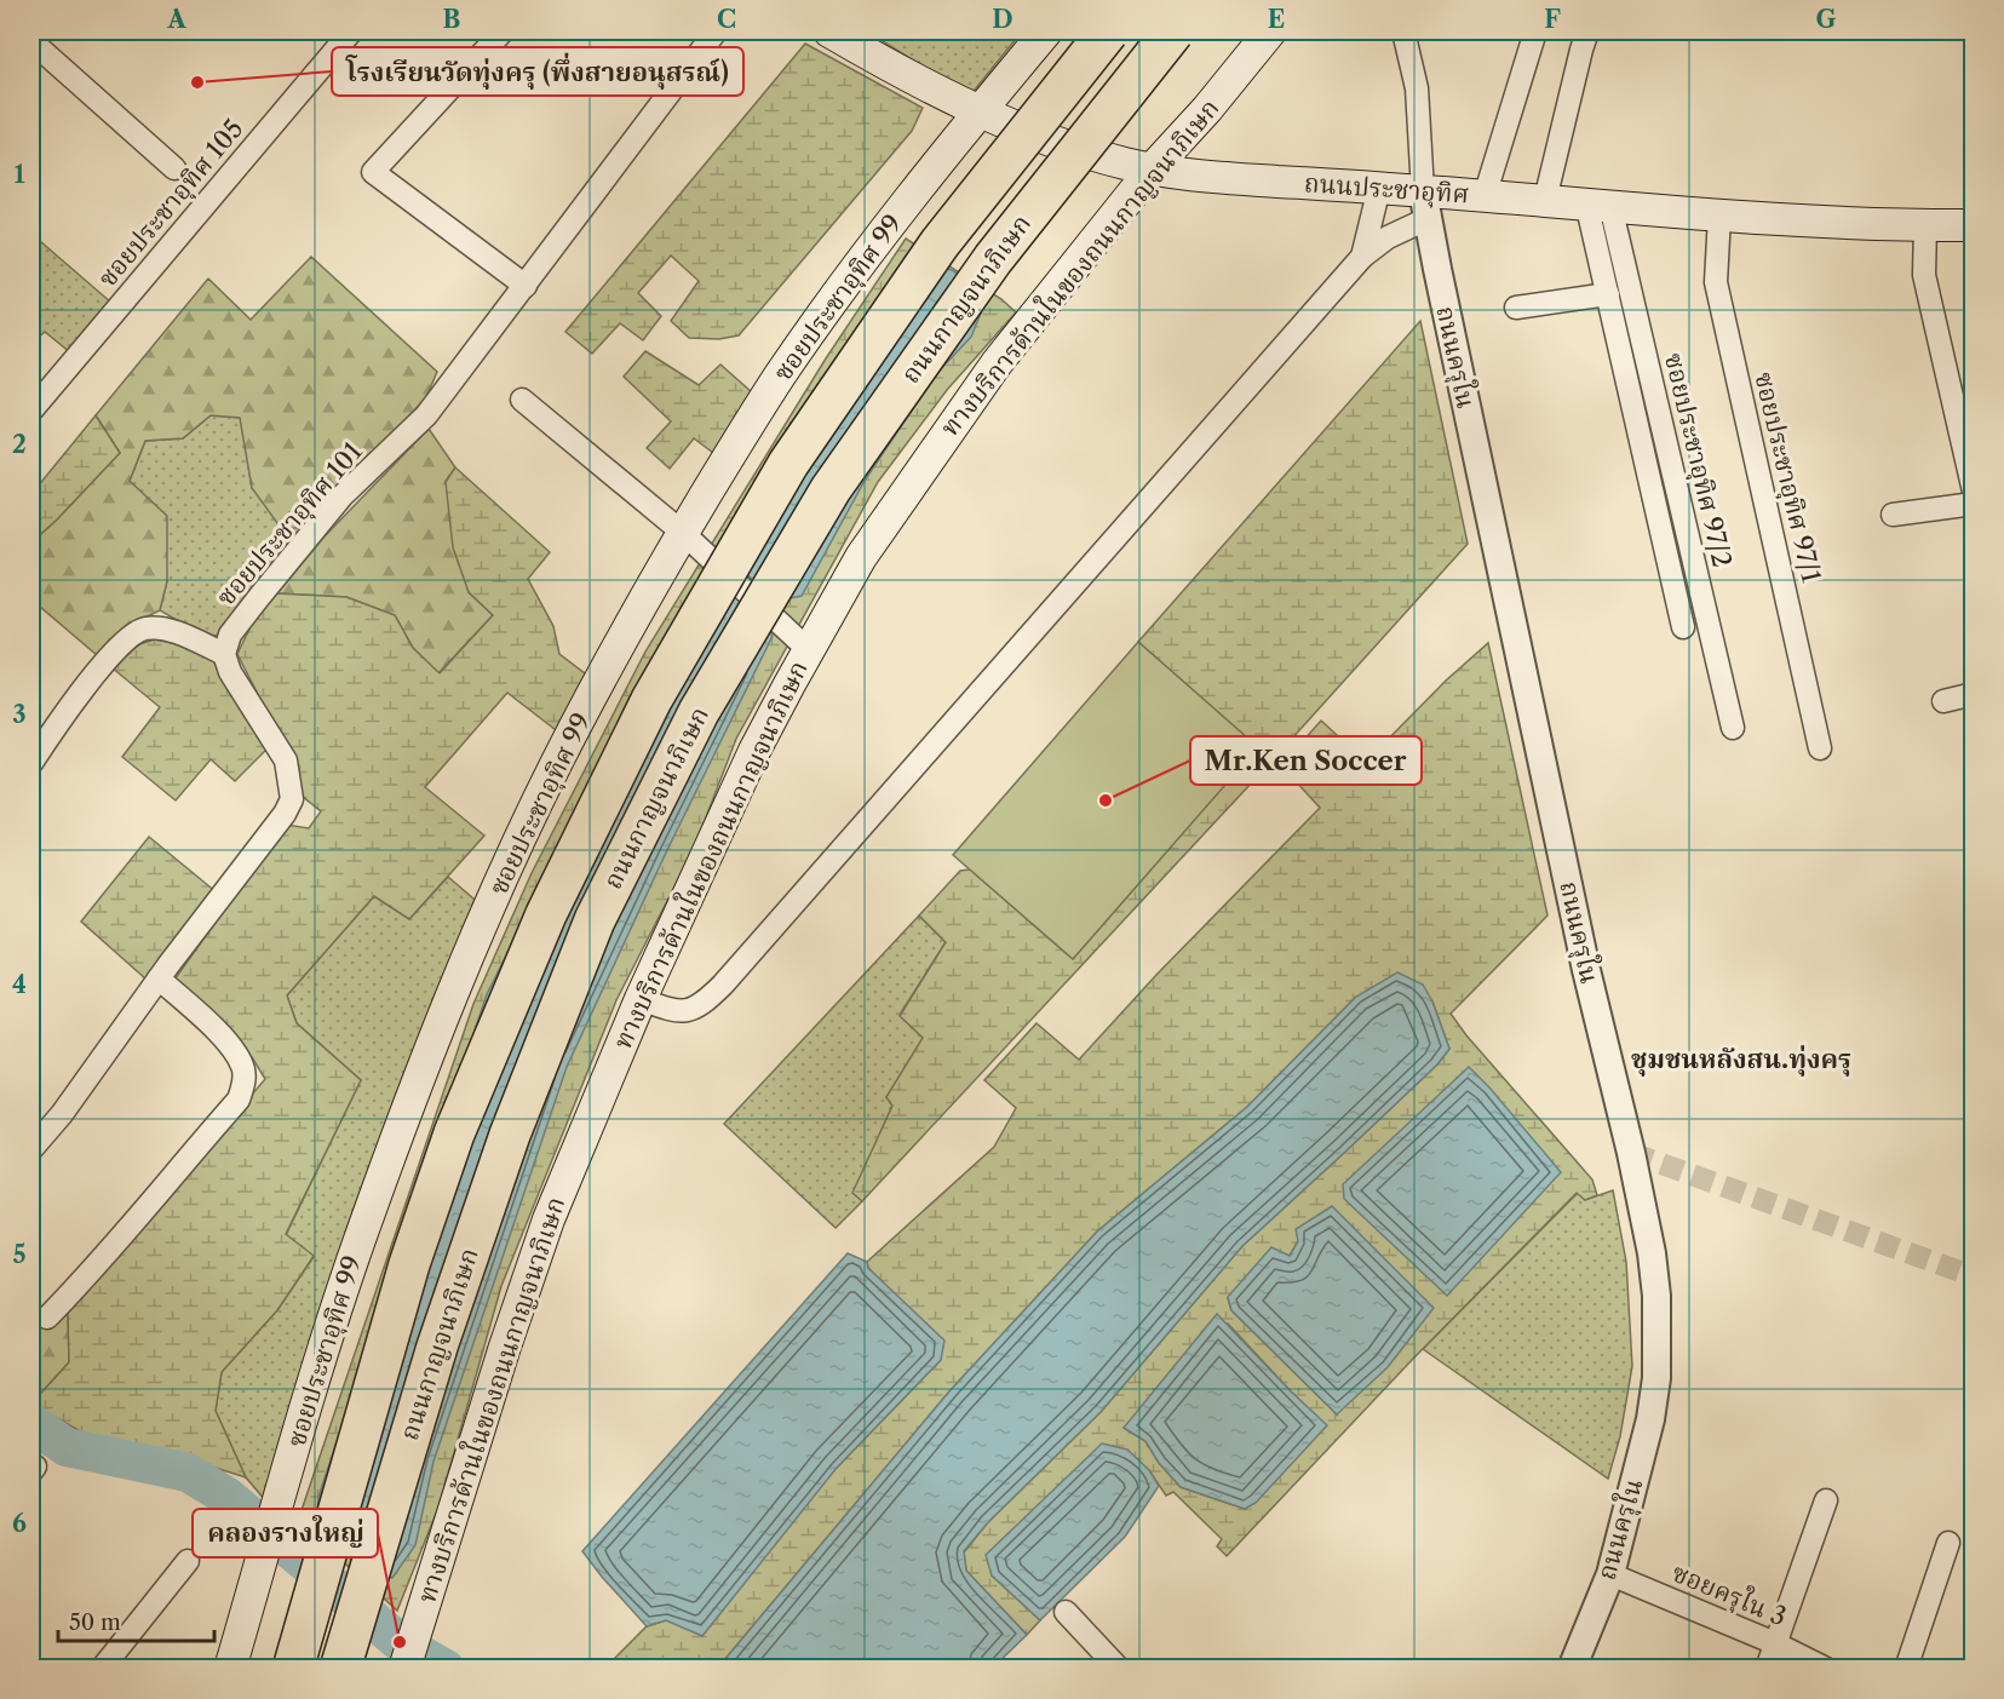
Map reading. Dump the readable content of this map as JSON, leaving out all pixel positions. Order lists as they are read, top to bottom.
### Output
{
  "streets": {
    "highway": ["ถนนกาญจนาภิเษก"],
    "main road": ["ถนนประชาอุทิศ", "ทางบริการด้านในของถนนกาญจนาภิเษก", "ซอยประชาอุทิศ 99"],
    "street": [
      "ซอยประชาอุทิศ 105",
      "ถนนครุใน",
      "ซอยประชาอุทิศ 97/2",
      "ซอยประชาอุทิศ 97/1",
      "ซอยประชาอุทิศ 101",
      "ซอยครุใน 3"
    ]
  },
  "crossings": [
    ["ถนนประชาอุทิศ", "ทางบริการด้านในของถนนกาญจนาภิเษก"],
    ["ถนนประชาอุทิศ", "ซอยประชาอุทิศ 99"],
    ["ถนนประชาอุทิศ", "ถนนครุใน"],
    ["ถนนประชาอุทิศ", "ซอยประชาอุทิศ 97/2"],
    ["ถนนประชาอุทิศ", "ซอยประชาอุทิศ 97/1"],
    ["ถนนครุใน", "ซอยครุใน 3"]
  ],
  "districts": ["ชุมชนหลังสน.ทุ่งครุ"],
  "places": ["โรงเรียนวัดทุ่งครุ (พึ่งสายอนุสรณ์)", "Mr.Ken Soccer", "คลองรางใหญ่"],
  "scale_bar": "50 m",
  "grid": {
    "columns": [
      "A",
      "B",
      "C",
      "D",
      "E",
      "F",
      "G"
    ],
    "rows": [
      "1",
      "2",
      "3",
      "4",
      "5",
      "6"
    ]
  }
}
